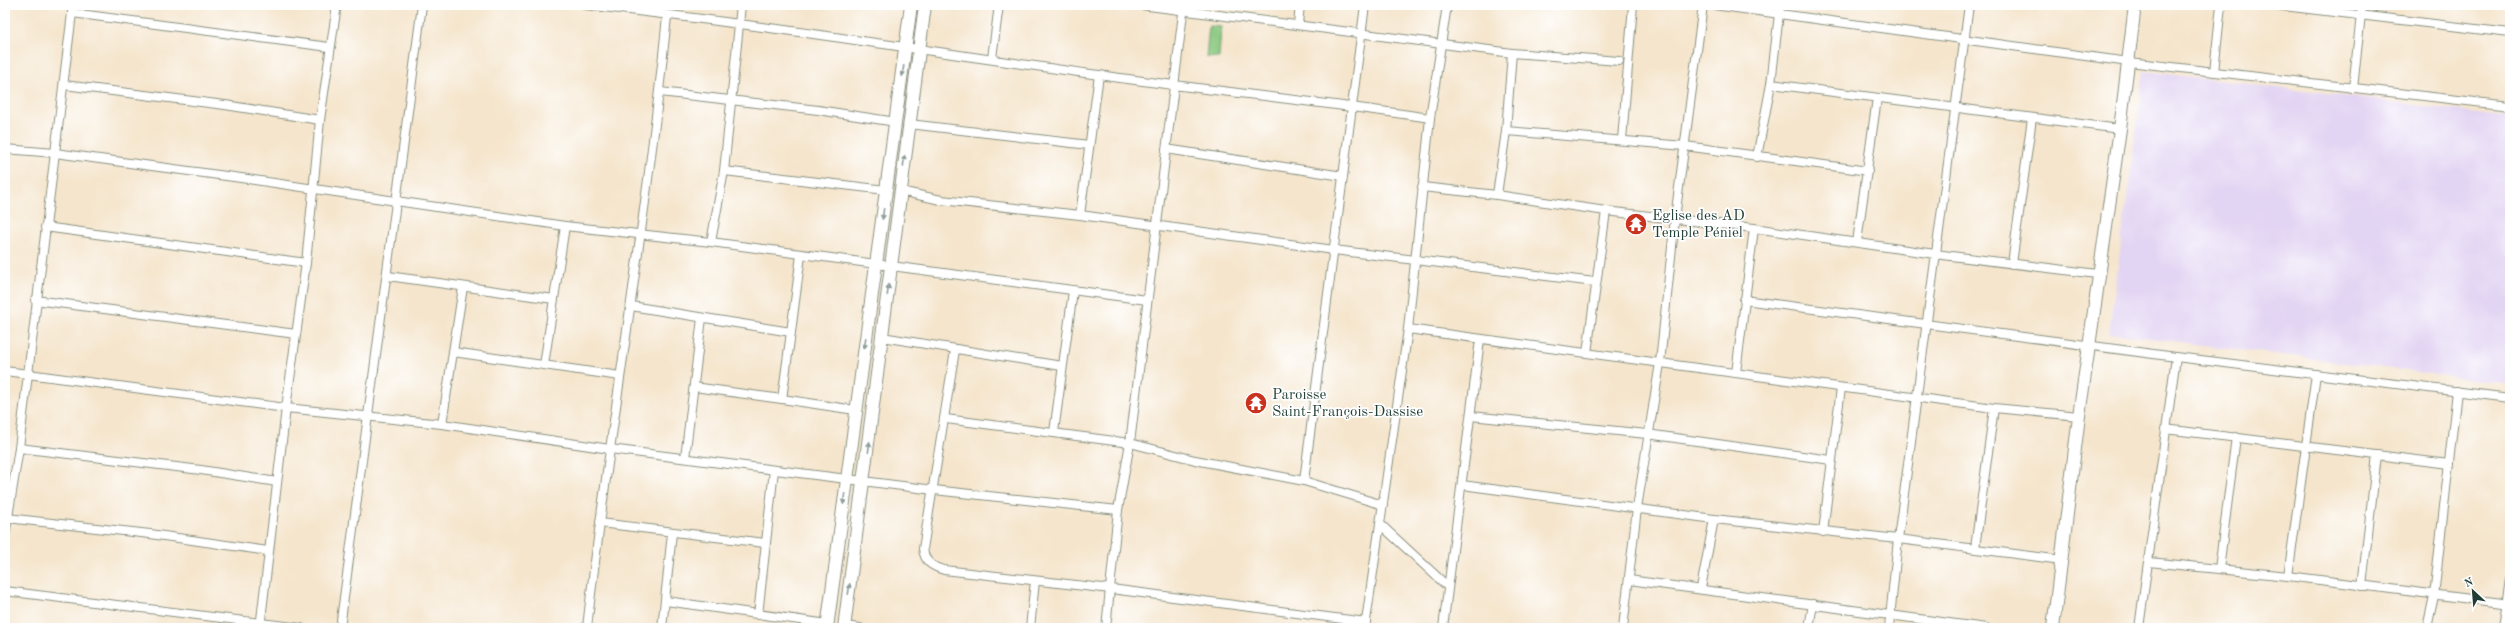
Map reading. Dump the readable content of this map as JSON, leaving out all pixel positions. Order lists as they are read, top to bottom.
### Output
{
  "places": {
    "temple": ["Eglise des AD Temple Péniel", "Paroisse Saint-François-Dassise"]
  },
  "north": "top left"
}
